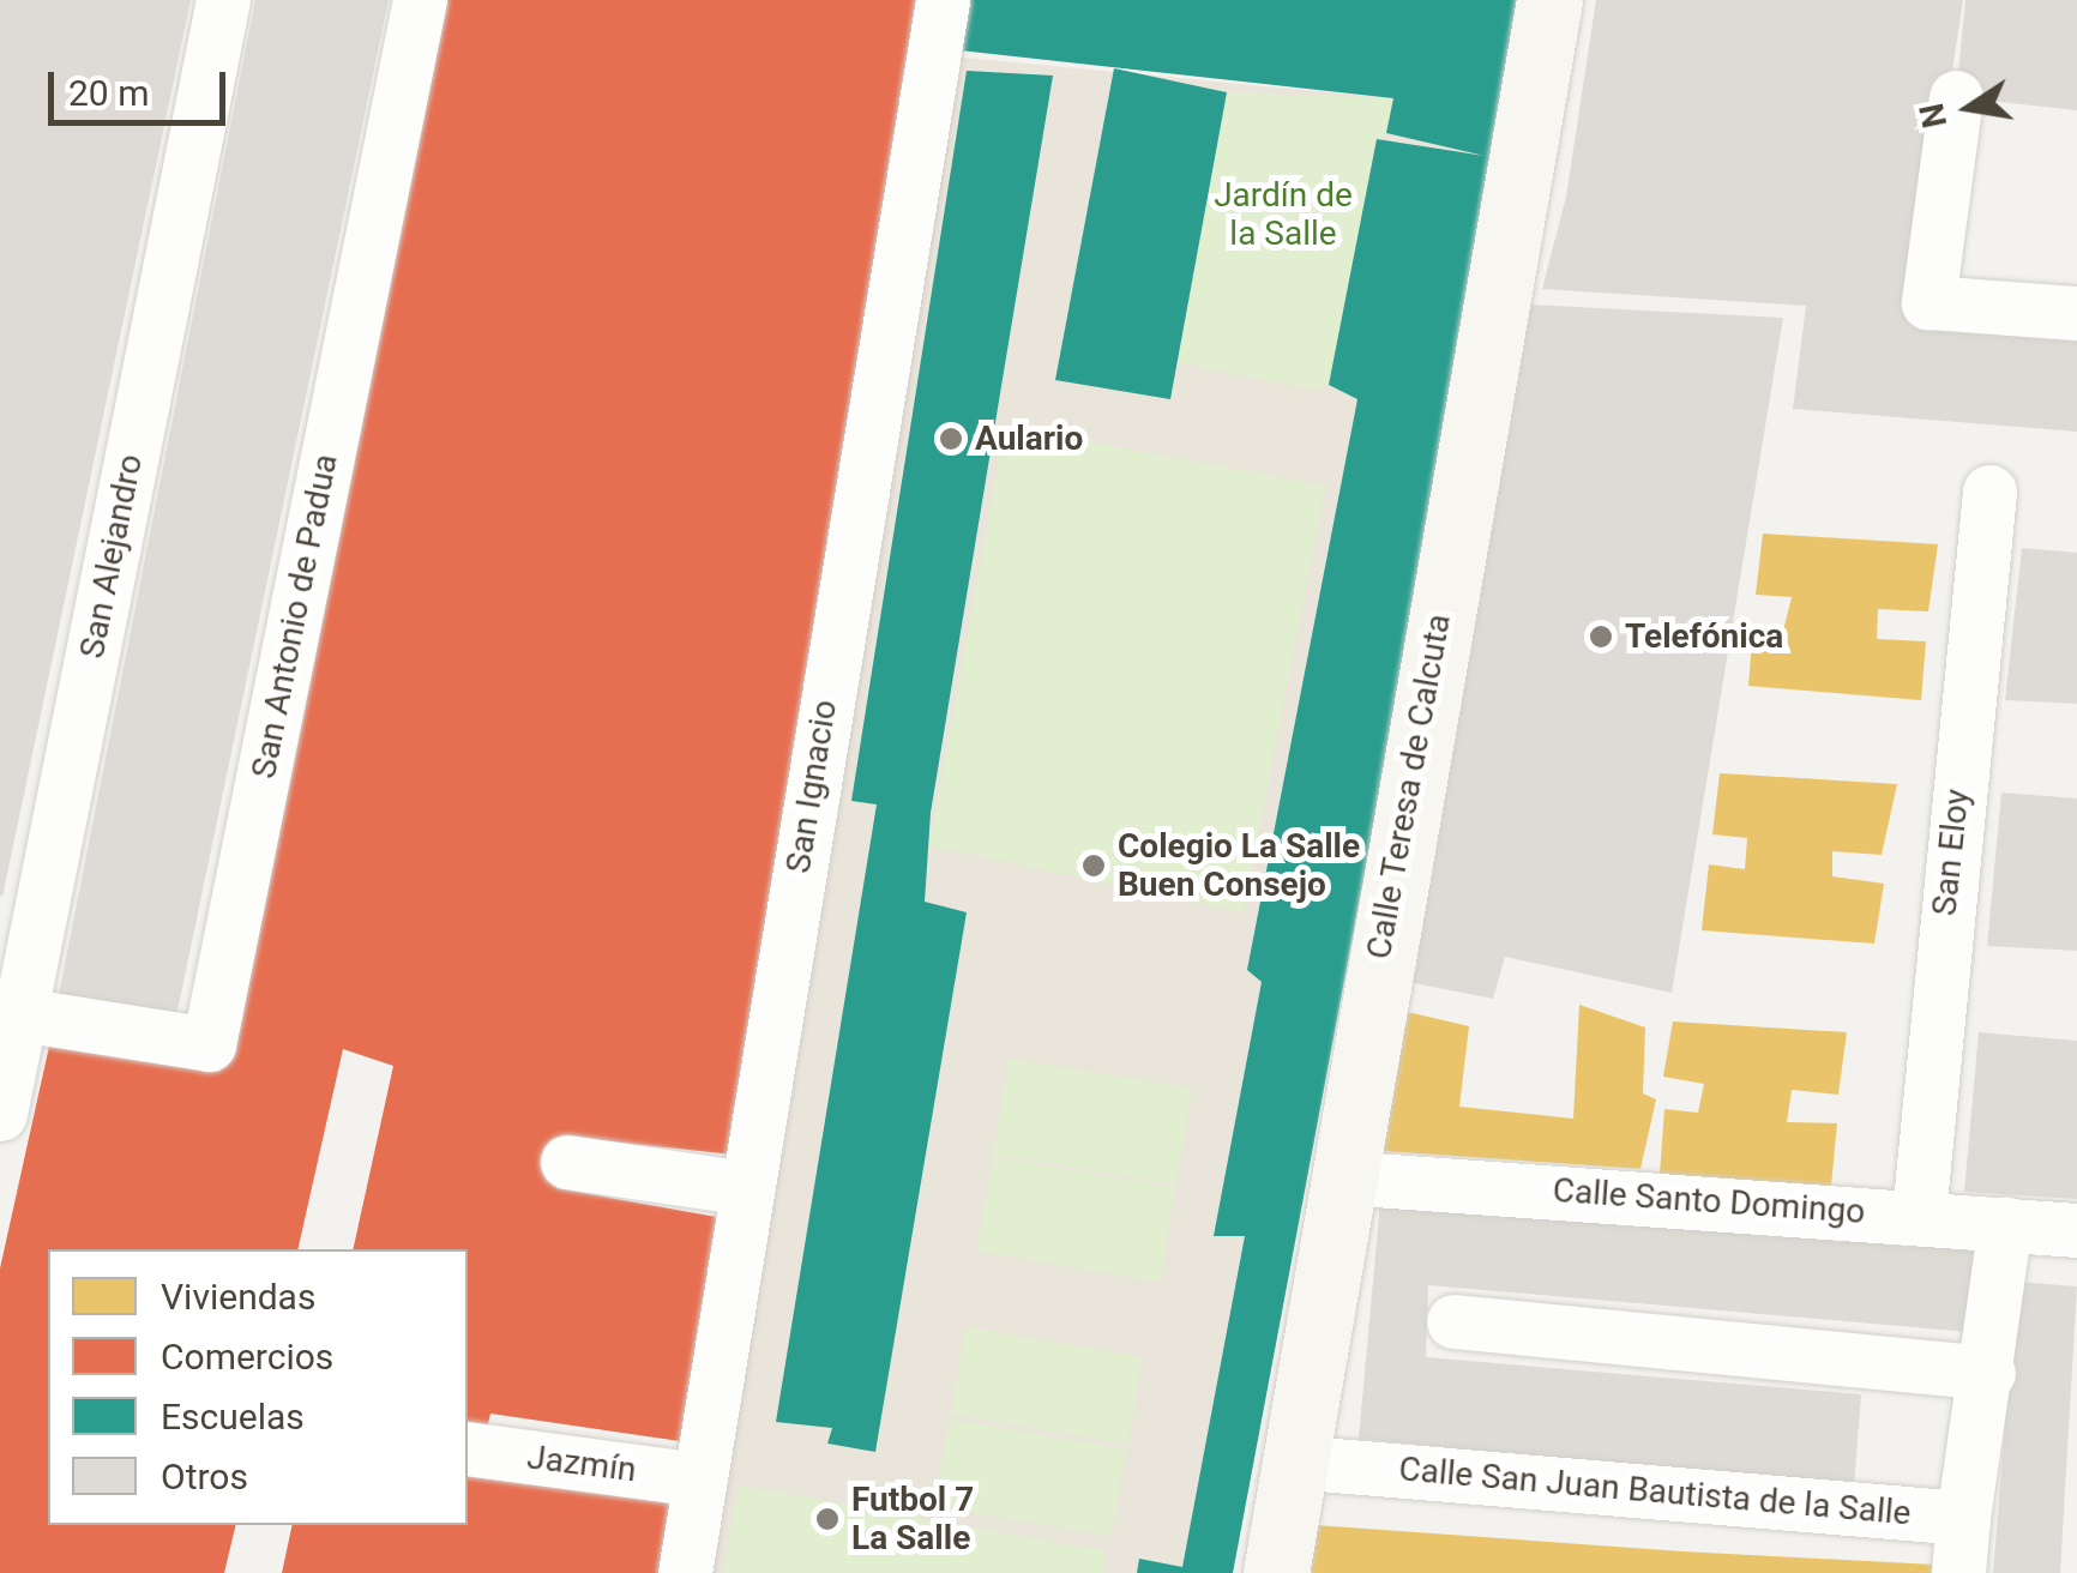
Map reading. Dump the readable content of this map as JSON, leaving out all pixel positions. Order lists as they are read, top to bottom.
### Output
{
  "streets": {
    "street": [
      "San Alejandro",
      "San Antonio de Padua",
      "San Ignacio",
      "Calle Teresa de Calcuta",
      "San Eloy",
      "Calle Santo Domingo",
      "Jazmín",
      "Calle San Juan Bautista de la Salle"
    ]
  },
  "crossings": [
    ["San Alejandro", "San Antonio de Padua"],
    ["San Ignacio", "Jazmín"],
    ["Calle Teresa de Calcuta", "Calle Santo Domingo"],
    ["Calle Teresa de Calcuta", "Calle San Juan Bautista de la Salle"],
    ["San Eloy", "Calle Santo Domingo"]
  ],
  "parks": ["Jardín de la Salle"],
  "places": [
    "Aulario",
    "Telefónica",
    "Colegio La Salle Buen Consejo",
    "Futbol 7 La Salle"
  ],
  "legend": [
    "Viviendas",
    "Comercios",
    "Escuelas",
    "Otros"
  ],
  "scale_bar": "20 m",
  "north": "left"
}
